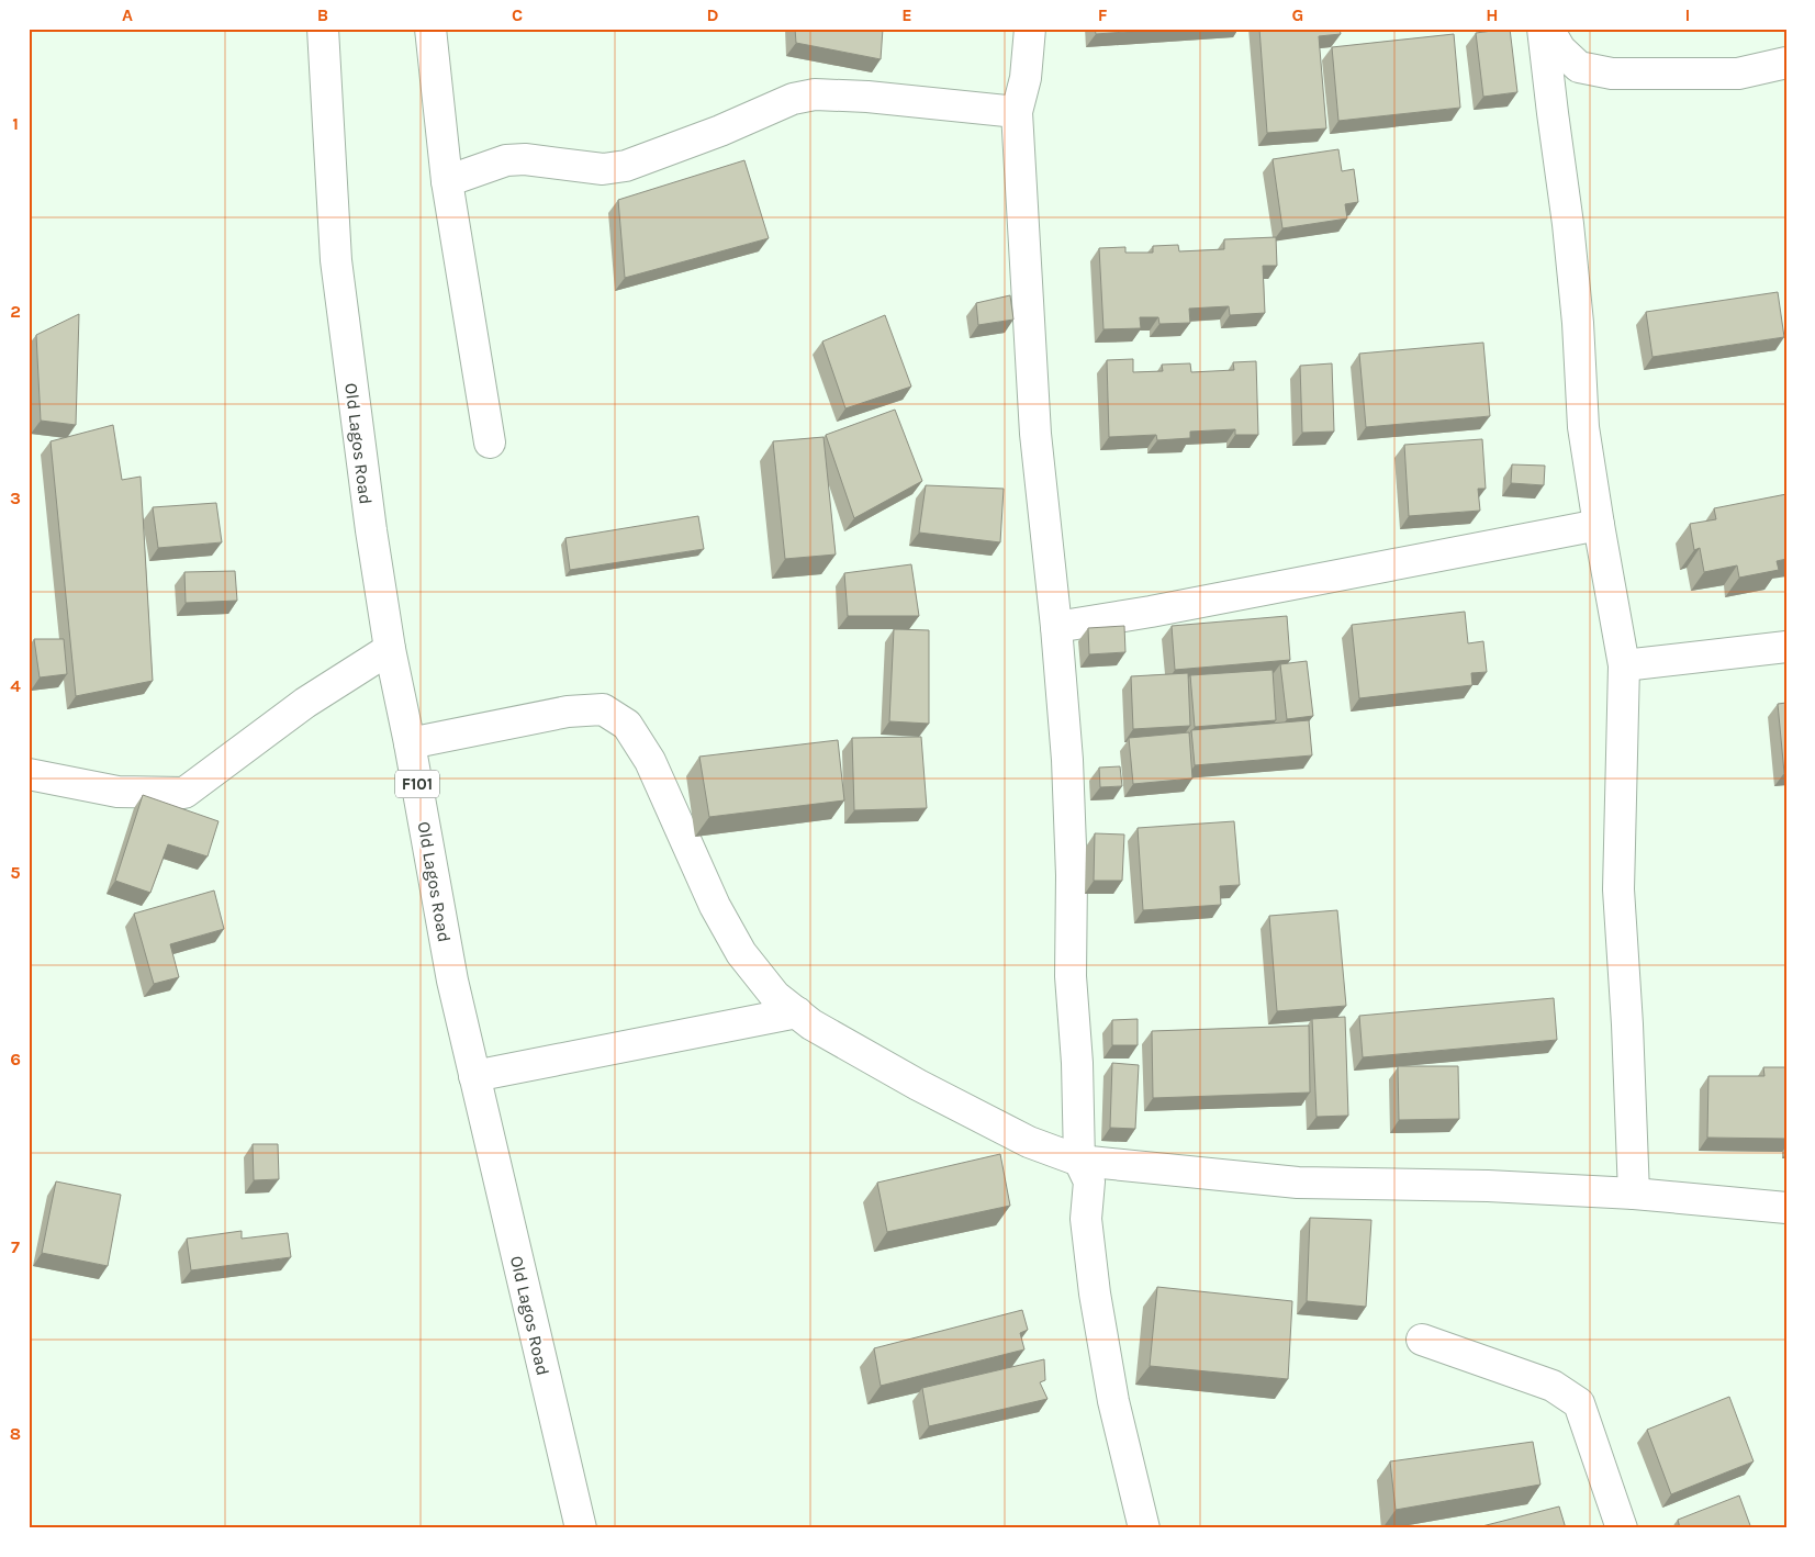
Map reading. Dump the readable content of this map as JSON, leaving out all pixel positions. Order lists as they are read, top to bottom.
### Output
{
  "streets": {
    "street": ["Old Lagos Road", "F101"]
  },
  "grid": {
    "columns": [
      "A",
      "B",
      "C",
      "D",
      "E",
      "F",
      "G",
      "H",
      "I"
    ],
    "rows": [
      "1",
      "2",
      "3",
      "4",
      "5",
      "6",
      "7",
      "8"
    ]
  }
}
